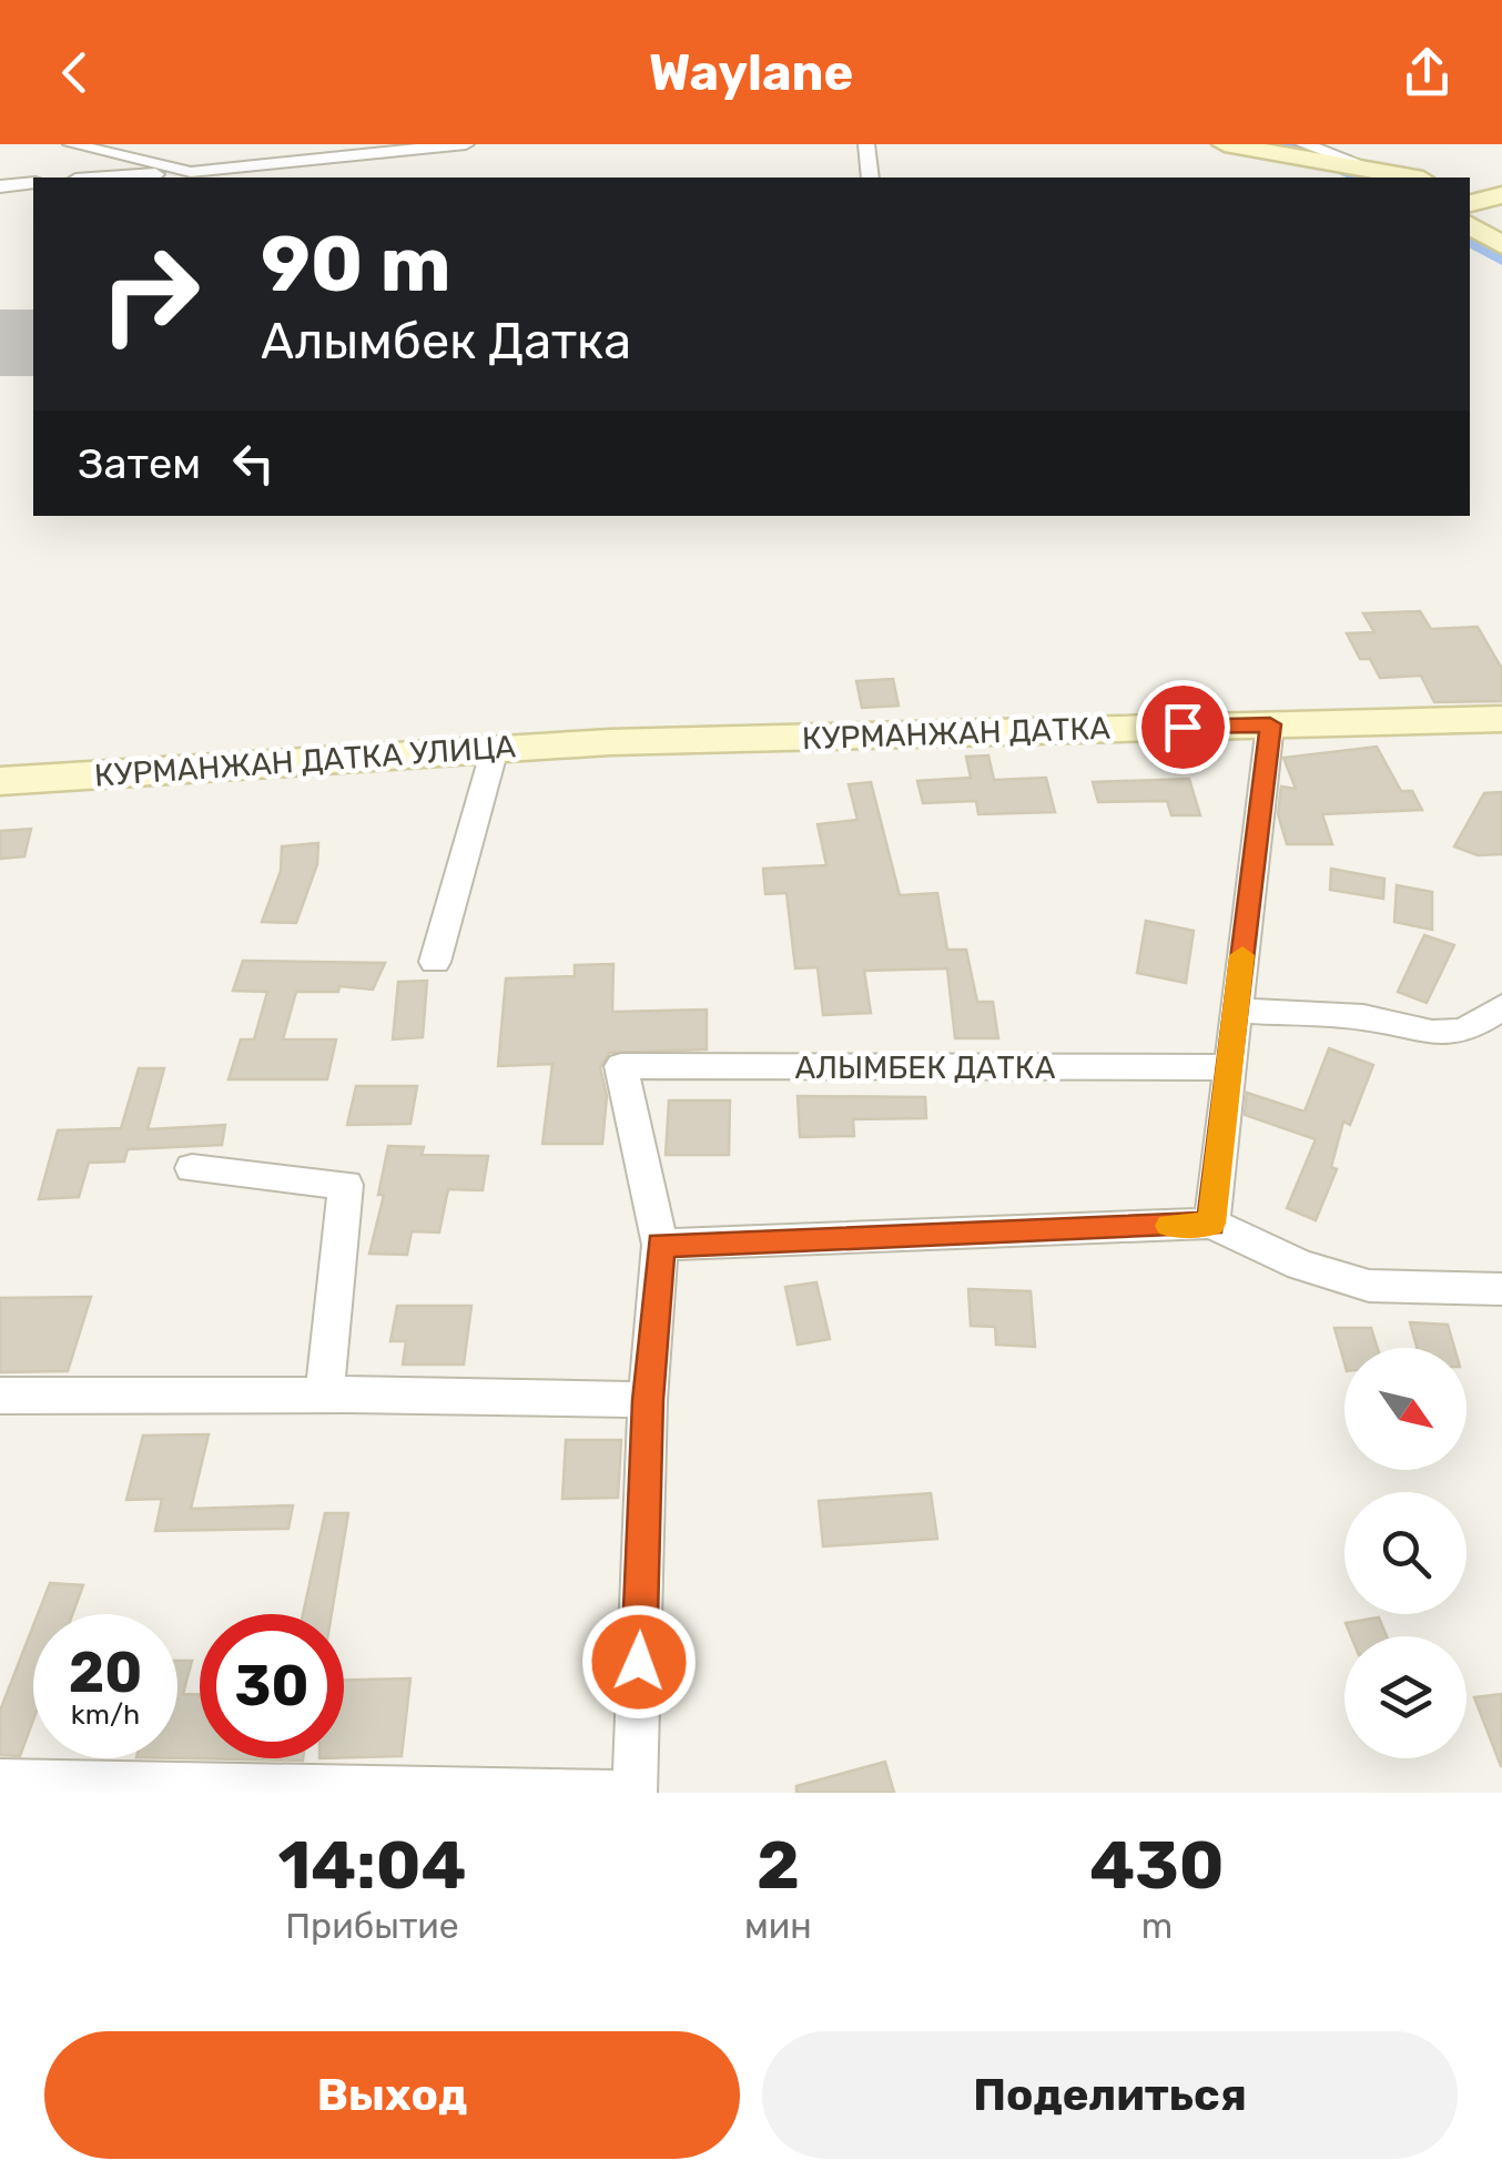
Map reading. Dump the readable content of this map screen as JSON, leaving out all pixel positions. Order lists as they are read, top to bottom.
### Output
{
  "streets": {
    "street": ["КУРМАНЖАН ДАТКА", "КУРМАНЖАН ДАТКА УЛИЦА", "АЛЫМБЕК ДАТКА"]
  },
  "crossings": [
    ["КУРМАНЖАН ДАТКА", "КУРМАНЖАН ДАТКА УЛИЦА"]
  ],
  "north": "bottom right",
  "page": {
    "header": "Waylane",
    "turn": ["90 m", "Алымбек Датка"],
    "then": "Затем",
    "speed": "20 km/h",
    "limit": "30",
    "eta": [
      "14:04",
      "Прибытие",
      "2",
      "мин",
      "430",
      "m"
    ],
    "buttons": ["Выход", "Поделиться"]
  }
}
